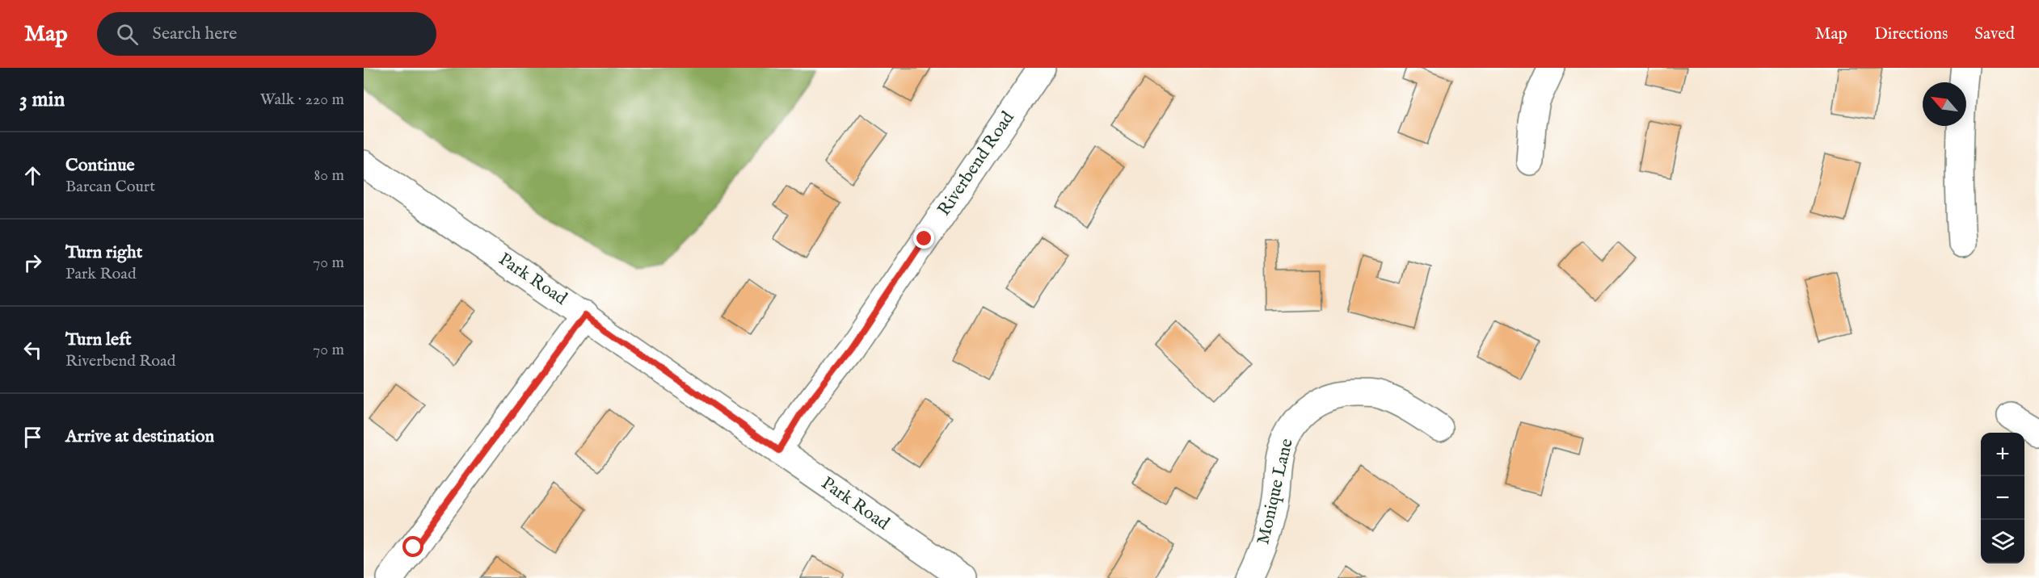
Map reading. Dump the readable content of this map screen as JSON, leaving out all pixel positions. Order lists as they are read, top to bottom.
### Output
{
  "streets": {
    "street": ["Riverbend Road", "Park Road", "Monique Lane"]
  },
  "crossings": [
    ["Riverbend Road", "Park Road"]
  ],
  "north": "top left",
  "page": {
    "header": "Map",
    "search": "Search here",
    "nav": ["Map", "Directions", "Saved"],
    "heading": ["3 min", "Walk · 220 m"],
    "list": [
      ["Continue", "Barcan Court", "80 m"],
      ["Turn right", "Park Road", "70 m"],
      ["Turn left", "Riverbend Road", "70 m"],
      "Arrive at destination"
    ],
    "map_buttons": ["+", "−"]
  }
}
